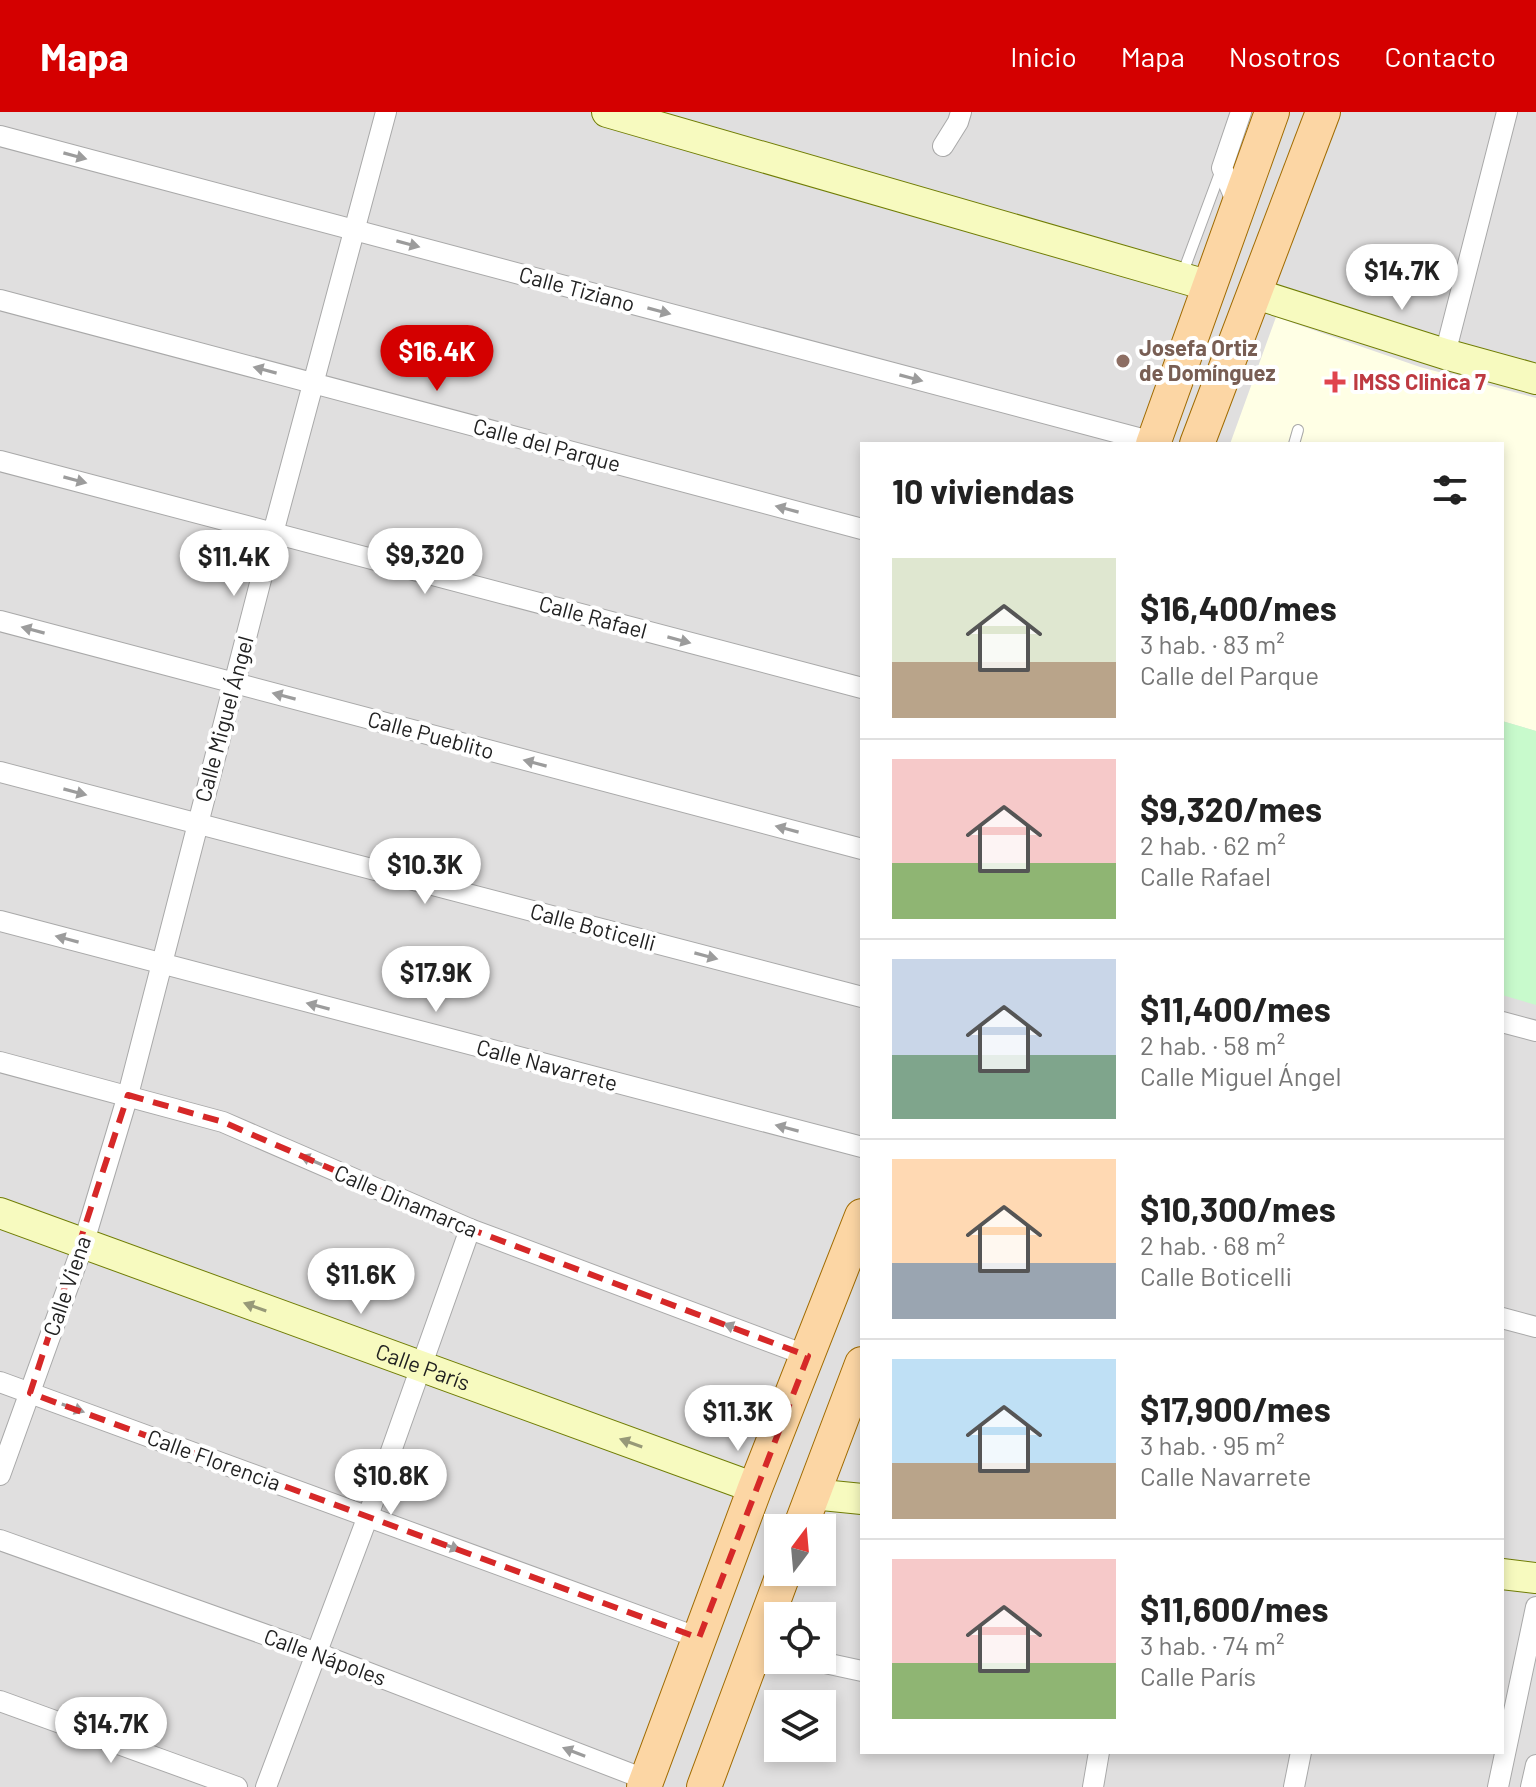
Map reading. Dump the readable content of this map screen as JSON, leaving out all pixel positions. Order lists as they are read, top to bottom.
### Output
{
  "streets": {
    "street": [
      "Calle Tiziano",
      "Calle del Parque",
      "Calle Rafael",
      "Calle Miguel Ángel",
      "Calle Pueblito",
      "Calle Boticelli",
      "Calle Navarrete",
      "Calle Dinamarca",
      "Calle Viena",
      "Calle París",
      "Calle Florencia",
      "Calle Nápoles"
    ]
  },
  "crossings": [
    ["Calle Tiziano", "Calle Miguel Ángel"],
    ["Calle del Parque", "Calle Miguel Ángel"],
    ["Calle Rafael", "Calle Miguel Ángel"],
    ["Calle Miguel Ángel", "Calle Pueblito"],
    ["Calle Miguel Ángel", "Calle Boticelli"],
    ["Calle Miguel Ángel", "Calle Navarrete"],
    ["Calle Miguel Ángel", "Calle Dinamarca"],
    ["Calle Miguel Ángel", "Calle Viena"],
    ["Calle Dinamarca", "Calle Viena"],
    ["Calle Viena", "Calle París"],
    ["Calle Viena", "Calle Florencia"]
  ],
  "one_way": [
    "Calle del Parque",
    "Calle Rafael",
    "Calle Pueblito",
    "Calle Boticelli",
    "Calle Navarrete",
    "Calle Dinamarca",
    "Calle París",
    "Calle Florencia",
    "Calle Nápoles"
  ],
  "places": {
    "other": ["Josefa Ortiz de Domínguez"],
    "health": ["IMSS Clinica 7"]
  },
  "north": "top",
  "page": {
    "header": "Mapa",
    "nav": [
      "Inicio",
      "Mapa",
      "Nosotros",
      "Contacto"
    ],
    "price": [
      "$14.7K",
      "$16.4K",
      "$9,320",
      "$11.4K",
      "$10.3K",
      "$17.9K",
      "$11.6K",
      "$11.3K",
      "$10.8K",
      "$14.7K"
    ],
    "heading": "10 viviendas",
    "list": [
      {
        "name": "$16,400/mes",
        "note": "3 hab. · 83 m² · Calle del Parque"
      },
      {
        "name": "$9,320/mes",
        "note": "2 hab. · 62 m² · Calle Rafael"
      },
      {
        "name": "$11,400/mes",
        "note": "2 hab. · 58 m² · Calle Miguel Ángel"
      },
      {
        "name": "$10,300/mes",
        "note": "2 hab. · 68 m² · Calle Boticelli"
      },
      {
        "name": "$17,900/mes",
        "note": "3 hab. · 95 m² · Calle Navarrete"
      },
      {
        "name": "$11,600/mes",
        "note": "3 hab. · 74 m² · Calle París"
      }
    ]
  }
}
